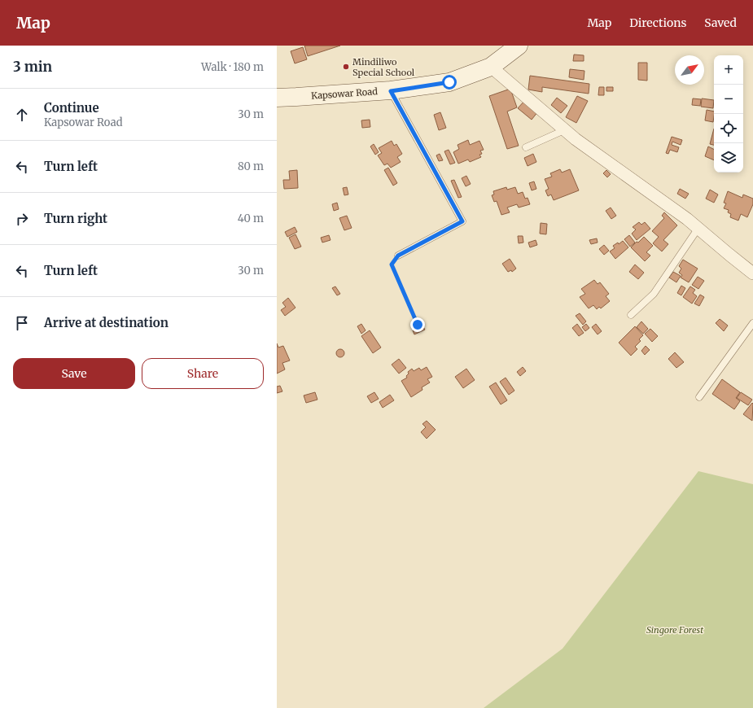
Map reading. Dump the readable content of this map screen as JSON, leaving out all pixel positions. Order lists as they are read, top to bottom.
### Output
{
  "streets": {
    "main road": ["Kapsowar Road"]
  },
  "parks": ["Singore Forest"],
  "places": ["Mindiliwo Special School"],
  "north": "top right",
  "page": {
    "header": "Map",
    "nav": ["Map", "Directions", "Saved"],
    "heading": ["3 min", "Walk · 180 m"],
    "map_buttons": ["+", "−"],
    "list": [
      ["Continue", "Kapsowar Road", "30 m"],
      ["Turn left", "80 m"],
      ["Turn right", "40 m"],
      ["Turn left", "30 m"],
      "Arrive at destination"
    ],
    "buttons": ["Save", "Share"]
  }
}
